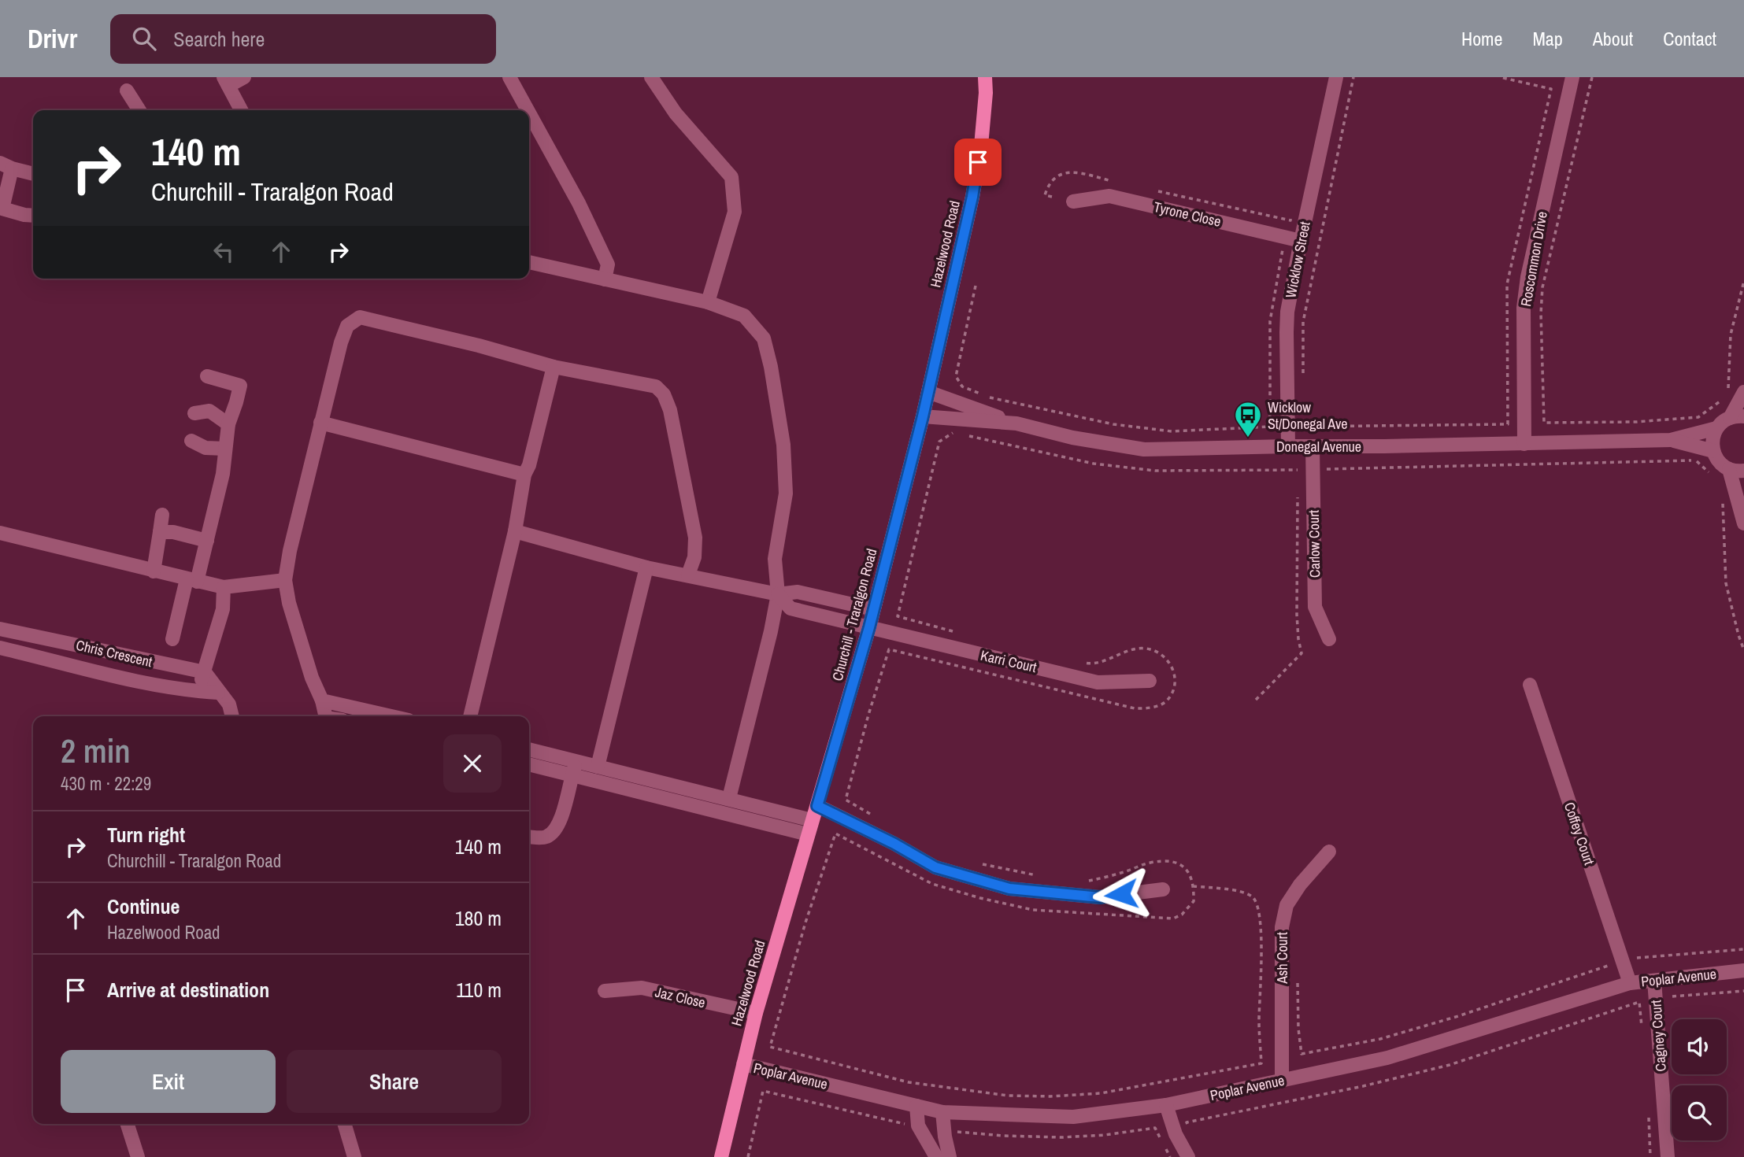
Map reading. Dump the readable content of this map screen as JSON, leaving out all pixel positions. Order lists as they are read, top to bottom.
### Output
{
  "streets": {
    "main road": ["Hazelwood Road", "Churchill - Traralgon Road"],
    "street": [
      "Tyrone Close",
      "Roscommon Drive",
      "Wicklow Street",
      "Donegal Avenue",
      "Carlow Court",
      "Chris Crescent",
      "Karri Court",
      "Coffey Court",
      "Ash Court",
      "Poplar Avenue",
      "Jaz Close",
      "Cagney Court"
    ]
  },
  "crossings": [
    ["Tyrone Close", "Wicklow Street"],
    ["Hazelwood Road", "Donegal Avenue"],
    ["Hazelwood Road", "Churchill - Traralgon Road"],
    ["Hazelwood Road", "Poplar Avenue"],
    ["Hazelwood Road", "Jaz Close"],
    ["Roscommon Drive", "Donegal Avenue"],
    ["Wicklow Street", "Donegal Avenue"],
    ["Donegal Avenue", "Carlow Court"],
    ["Donegal Avenue", "Churchill - Traralgon Road"],
    ["Churchill - Traralgon Road", "Karri Court"],
    ["Coffey Court", "Poplar Avenue"],
    ["Ash Court", "Poplar Avenue"],
    ["Poplar Avenue", "Cagney Court"]
  ],
  "places": {
    "bus stop": ["Wicklow St/Donegal Ave"]
  },
  "page": {
    "header": "Drivr",
    "search": "Search here",
    "nav": [
      "Home",
      "Map",
      "About",
      "Contact"
    ],
    "turn": ["140 m", "Churchill - Traralgon Road"],
    "heading": ["2 min", "430 m · 22:29"],
    "list": [
      {
        "name": "Turn right",
        "note": "Churchill - Traralgon Road",
        "value": "140 m"
      },
      {
        "name": "Continue",
        "note": "Hazelwood Road",
        "value": "180 m"
      },
      {
        "name": "Arrive at destination",
        "value": "110 m"
      }
    ],
    "buttons": ["Exit", "Share"]
  }
}
